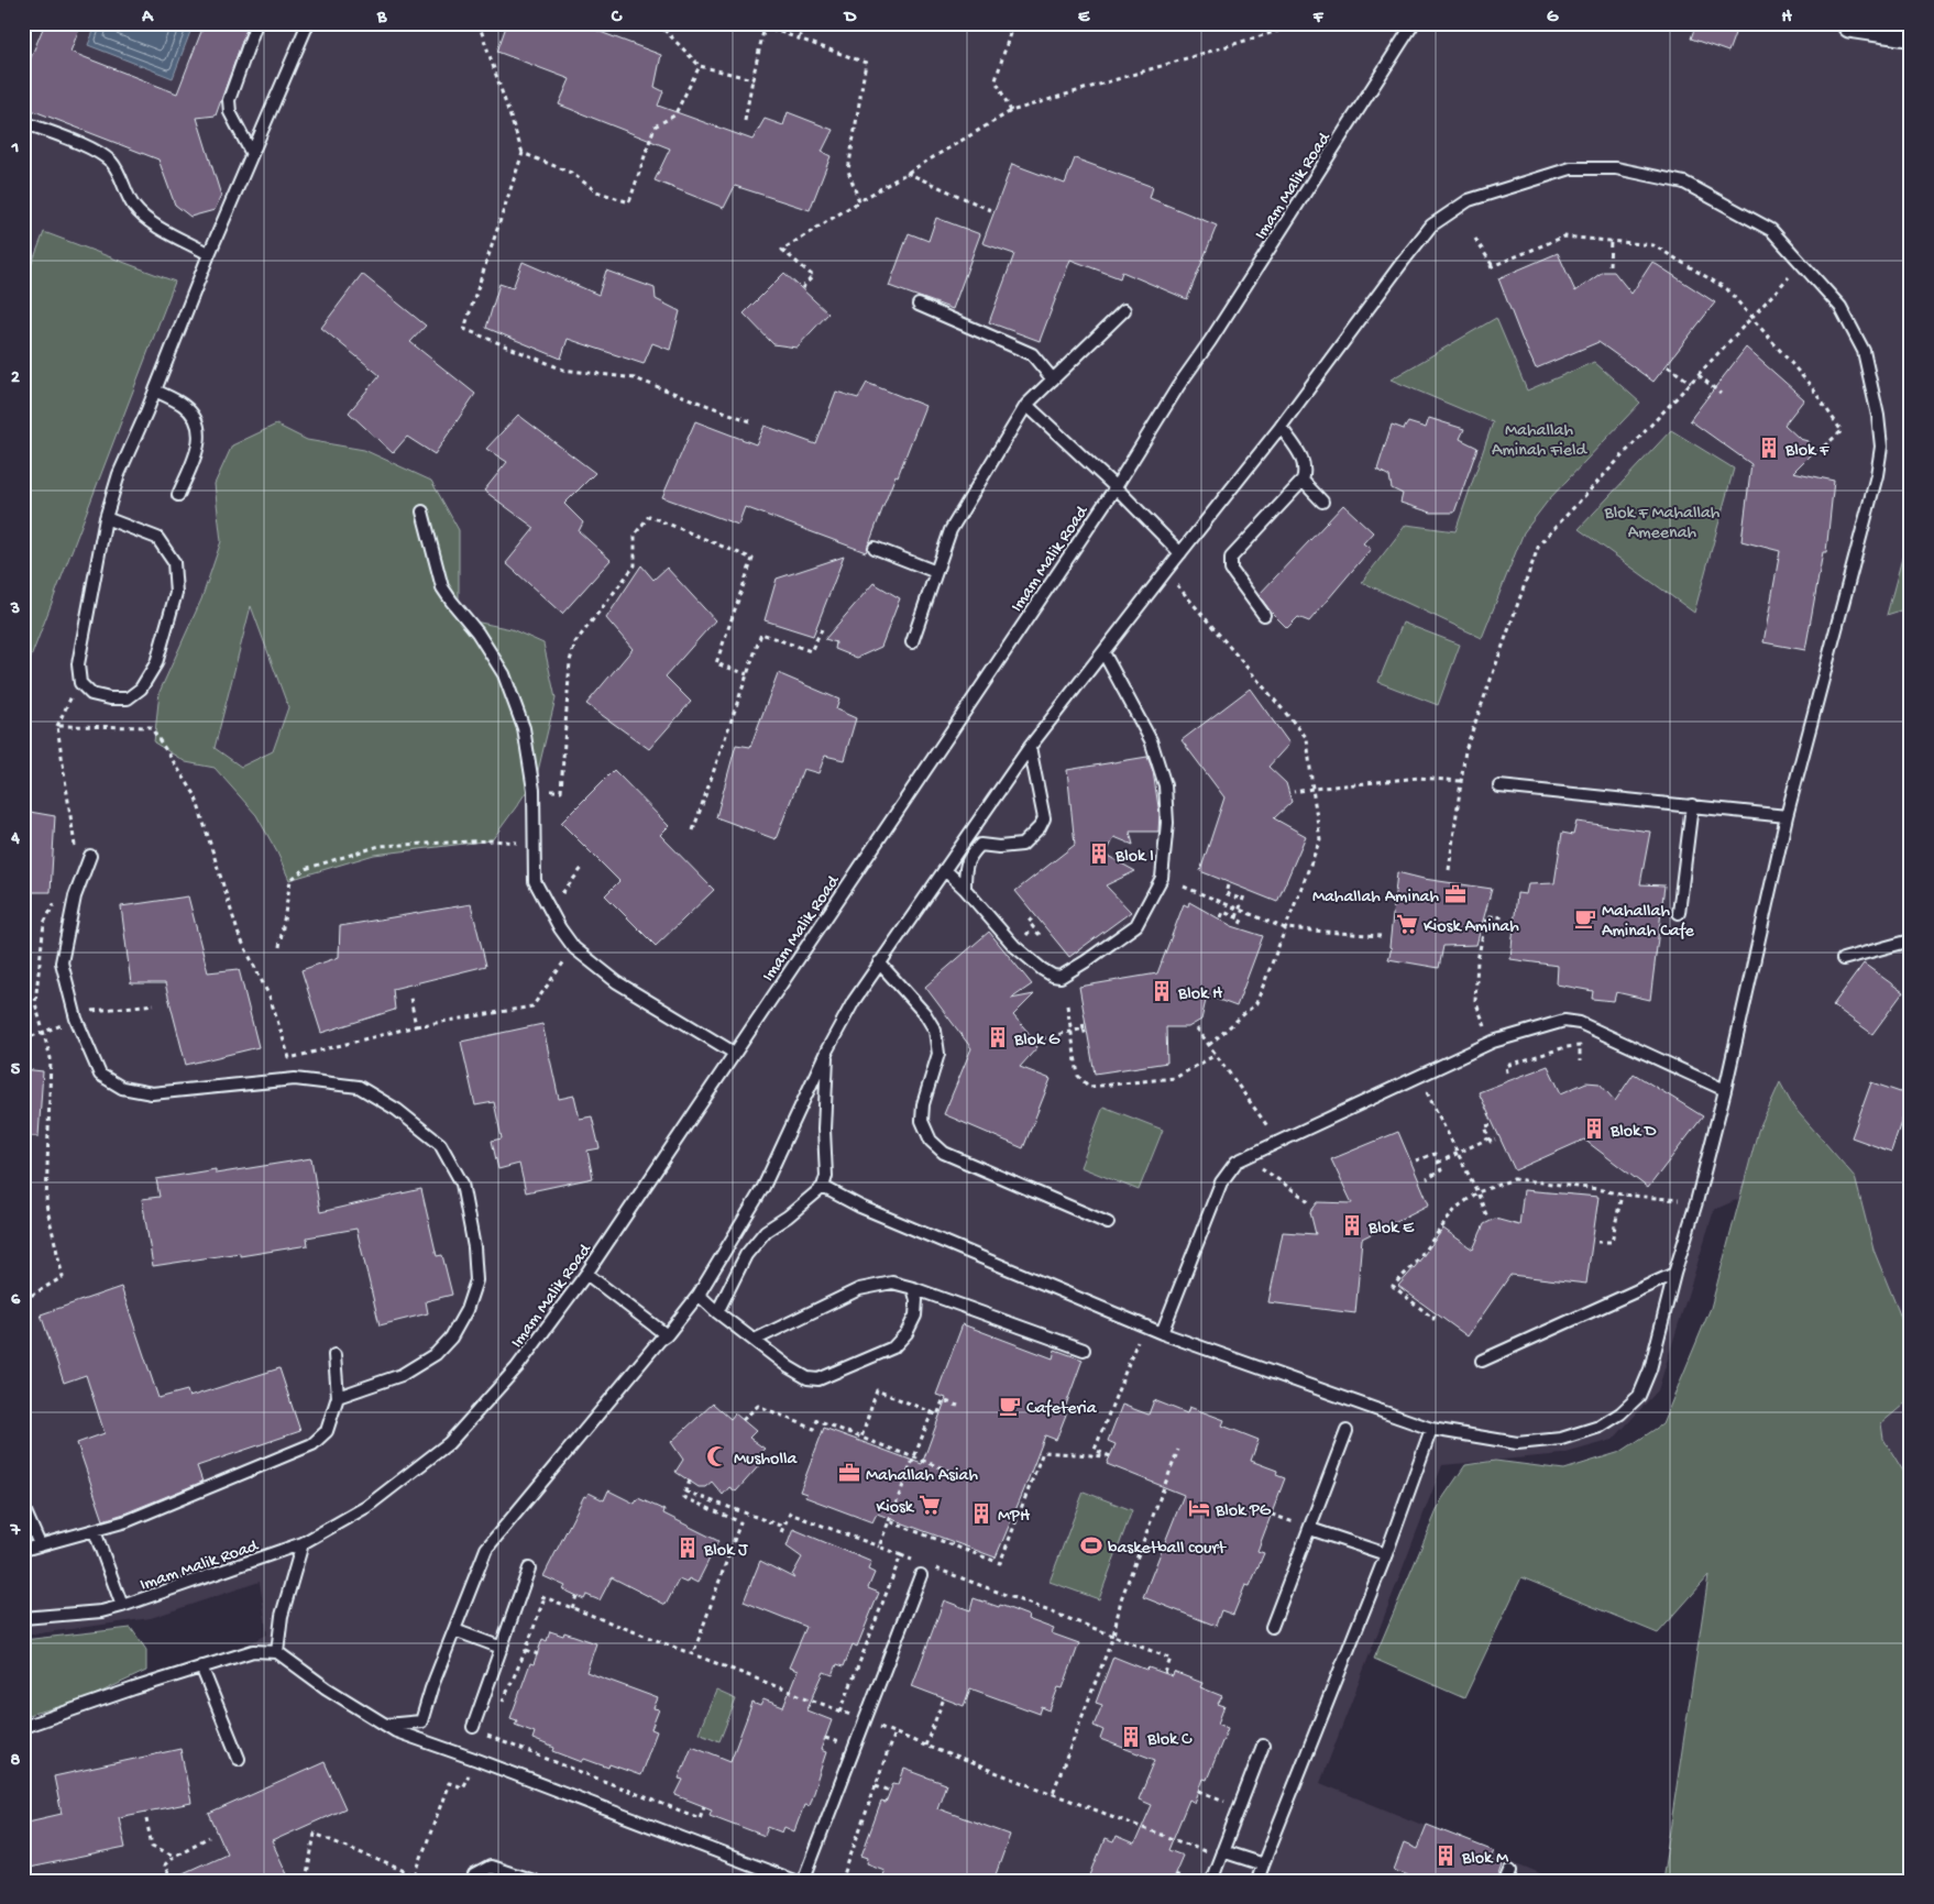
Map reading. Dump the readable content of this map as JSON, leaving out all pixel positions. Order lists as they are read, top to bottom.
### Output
{
  "streets": {
    "lane": ["Imam Malik Road"]
  },
  "parks": ["Mahallah Aminah Field", "Blok F Mahallah Ameenah"],
  "places": {
    "building": [
      "Blok F",
      "Blok I",
      "Blok H",
      "Blok G",
      "Blok D",
      "Blok E",
      "MPH",
      "Blok J",
      "Blok C",
      "Blok M"
    ],
    "office": ["Mahallah Aminah", "Mahallah Asiah"],
    "cafe": ["Mahallah Aminah Cafe", "Cafeteria"],
    "supermarket": ["Kiosk Aminah", "Kiosk"],
    "mosque": ["Musholla"],
    "hotel": ["Blok PG"],
    "sports": ["basketball court"]
  },
  "grid": {
    "columns": [
      "A",
      "B",
      "C",
      "D",
      "E",
      "F",
      "G",
      "H"
    ],
    "rows": [
      "1",
      "2",
      "3",
      "4",
      "5",
      "6",
      "7",
      "8"
    ]
  }
}
